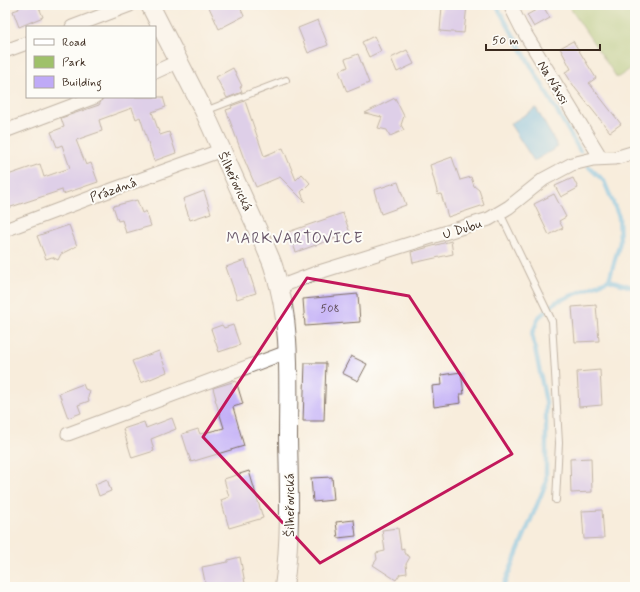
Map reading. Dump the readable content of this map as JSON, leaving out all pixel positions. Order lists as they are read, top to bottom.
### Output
{
  "streets": {
    "street": [
      "Na Návsi",
      "Šilheřovická",
      "Prázdná",
      "U Dubu"
    ]
  },
  "crossings": [
    ["Na Návsi", "U Dubu"],
    ["Šilheřovická", "Prázdná"],
    ["Šilheřovická", "U Dubu"]
  ],
  "districts": ["MARKVARTOVICE"],
  "house_numbers": ["508"],
  "legend": ["Road", "Park", "Building"],
  "scale_bar": "50 m"
}
